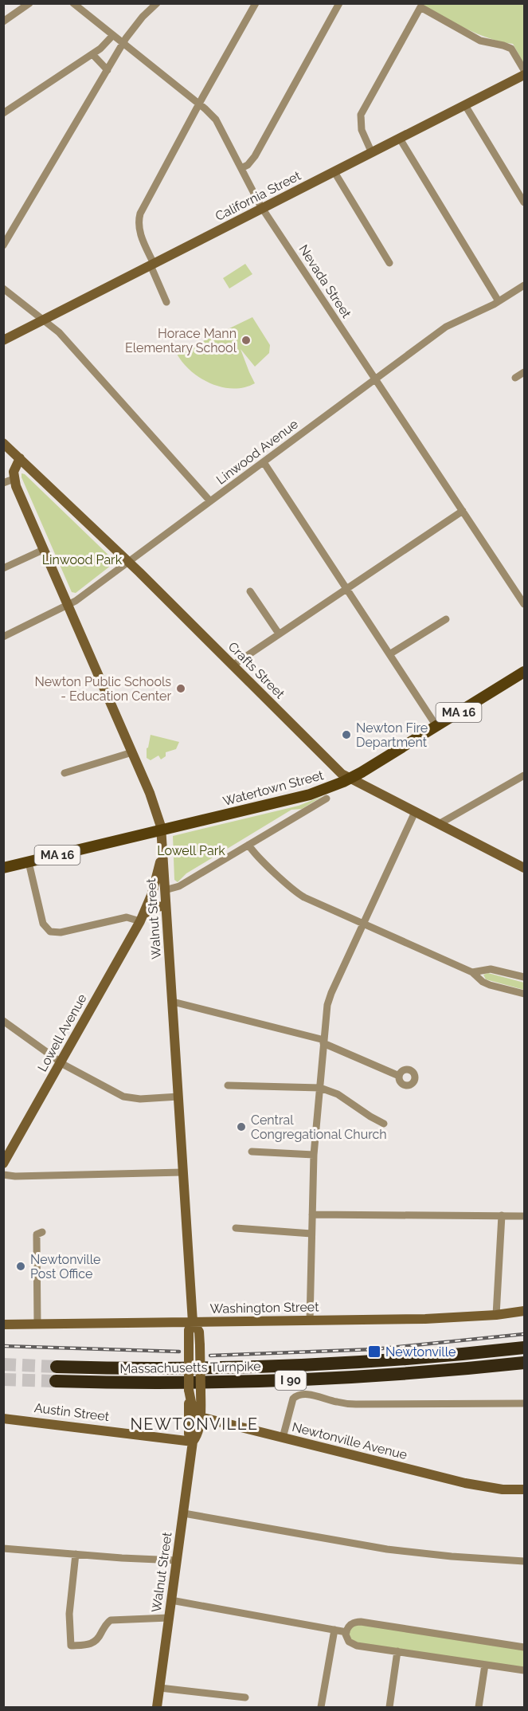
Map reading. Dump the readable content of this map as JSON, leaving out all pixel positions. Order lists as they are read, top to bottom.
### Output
{
  "streets": {
    "highway": ["Massachusetts Turnpike", "I 90"],
    "main road": [
      "California Street",
      "Crafts Street",
      "MA 16",
      "Watertown Street",
      "Walnut Street",
      "Lowell Avenue",
      "Washington Street",
      "Austin Street",
      "Newtonville Avenue"
    ],
    "street": ["Nevada Street", "Linwood Avenue"]
  },
  "crossings": [
    ["California Street", "Nevada Street"],
    ["Nevada Street", "Linwood Avenue"],
    ["Linwood Avenue", "Crafts Street"],
    ["Linwood Avenue", "Walnut Street"],
    ["Crafts Street", "Watertown Street"],
    ["Watertown Street", "Walnut Street"],
    ["Walnut Street", "Lowell Avenue"],
    ["Walnut Street", "Washington Street"],
    ["Walnut Street", "Austin Street"],
    ["Walnut Street", "Newtonville Avenue"]
  ],
  "districts": ["NEWTONVILLE"],
  "parks": ["Linwood Park", "Lowell Park"],
  "places": {
    "other": [
      "Horace Mann Elementary School",
      "Newton Public Schools - Education Center",
      "Newton Fire Department",
      "Central Congregational Church",
      "Newtonville Post Office"
    ],
    "transit": ["Newtonville"]
  }
}
